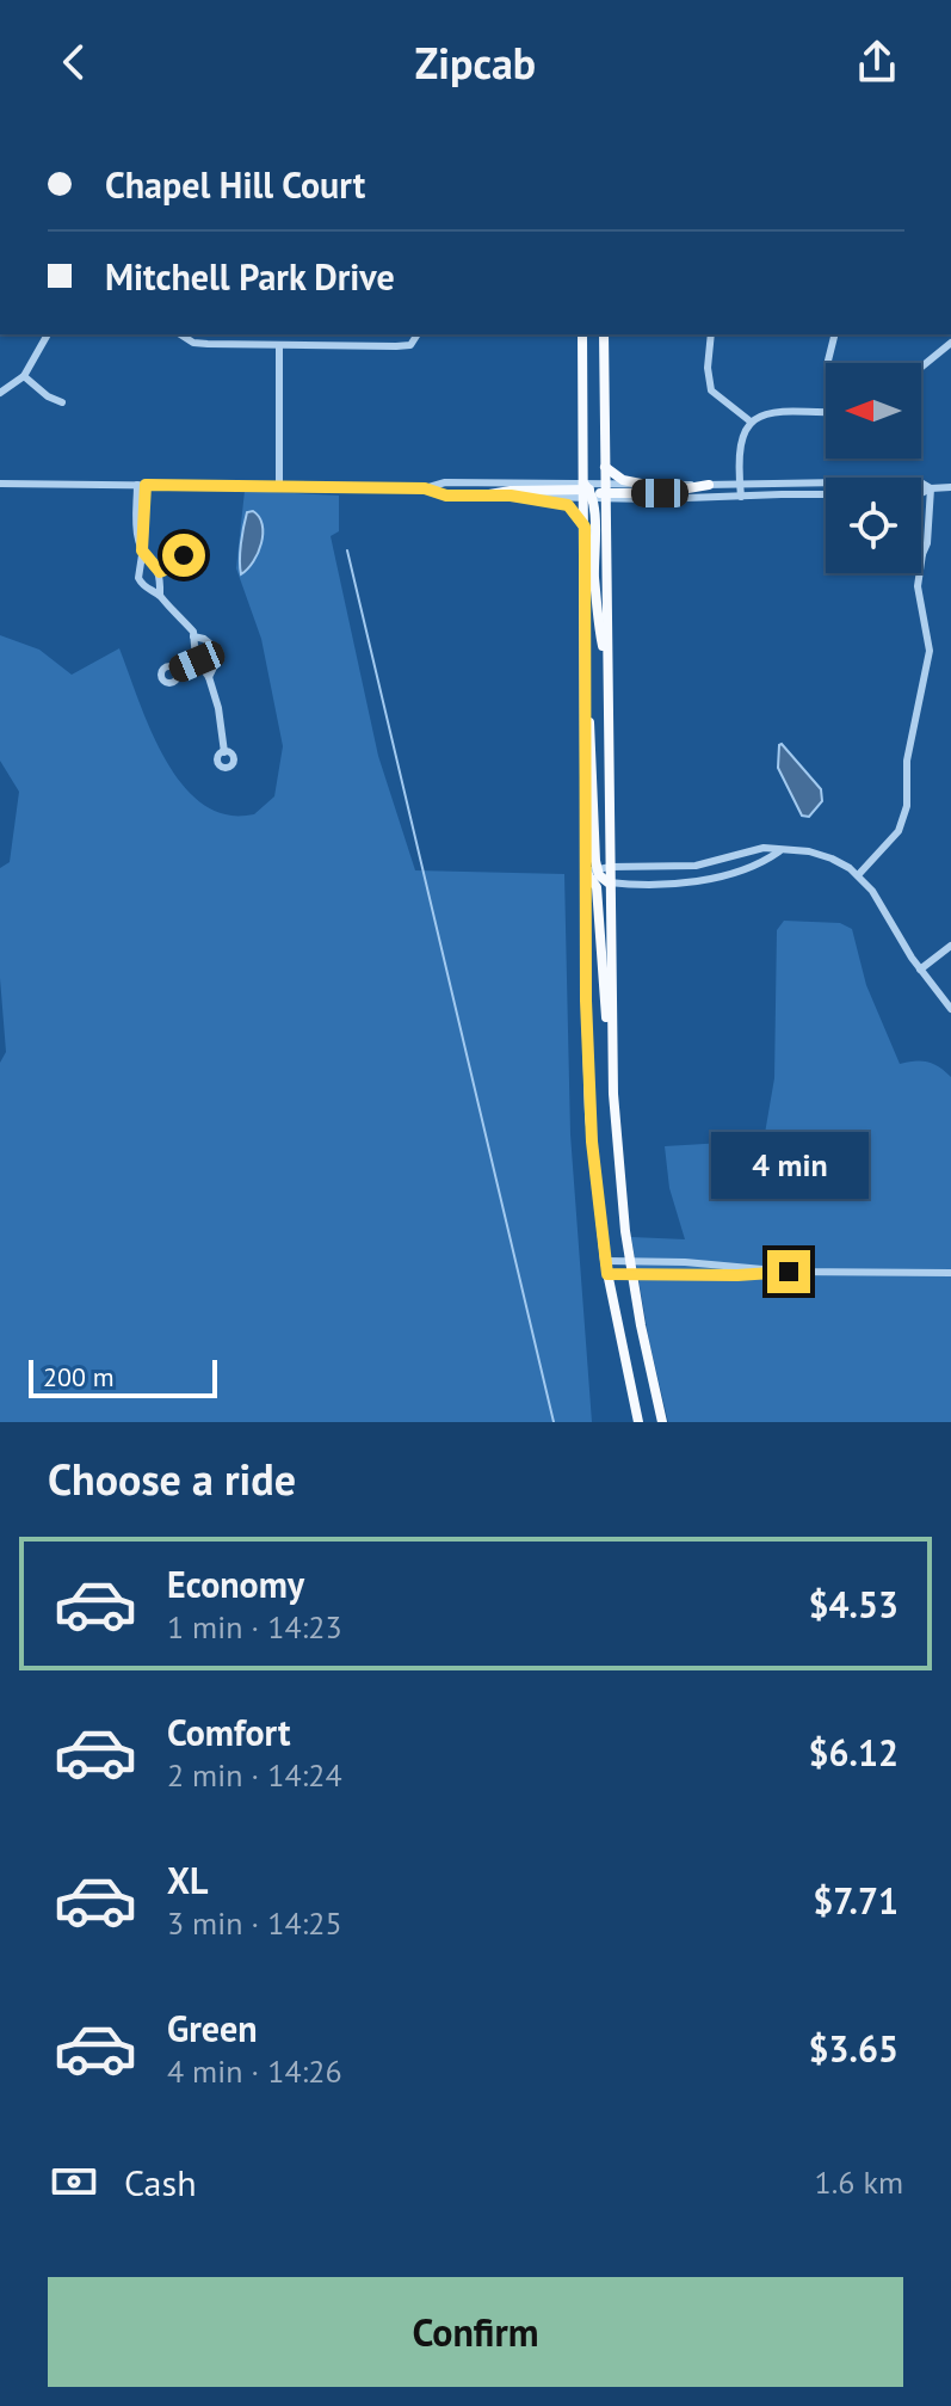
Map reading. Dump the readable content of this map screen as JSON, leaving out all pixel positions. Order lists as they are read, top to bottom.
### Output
{
  "scale_bar": "200 m",
  "north": "left",
  "page": {
    "header": "Zipcab",
    "banner": ["Chapel Hill Court", "Mitchell Park Drive"],
    "bubble": "4 min",
    "scale": "200 m",
    "heading": "Choose a ride",
    "list": [
      {
        "name": "Economy",
        "note": "1 min · 14:23",
        "value": "$4.53"
      },
      {
        "name": "Comfort",
        "note": "2 min · 14:24",
        "value": "$6.12"
      },
      {
        "name": "XL",
        "note": "3 min · 14:25",
        "value": "$7.71"
      },
      {
        "name": "Green",
        "note": "4 min · 14:26",
        "value": "$3.65"
      }
    ],
    "pay": ["Cash", "1.6 km"],
    "buttons": "Confirm"
  }
}
